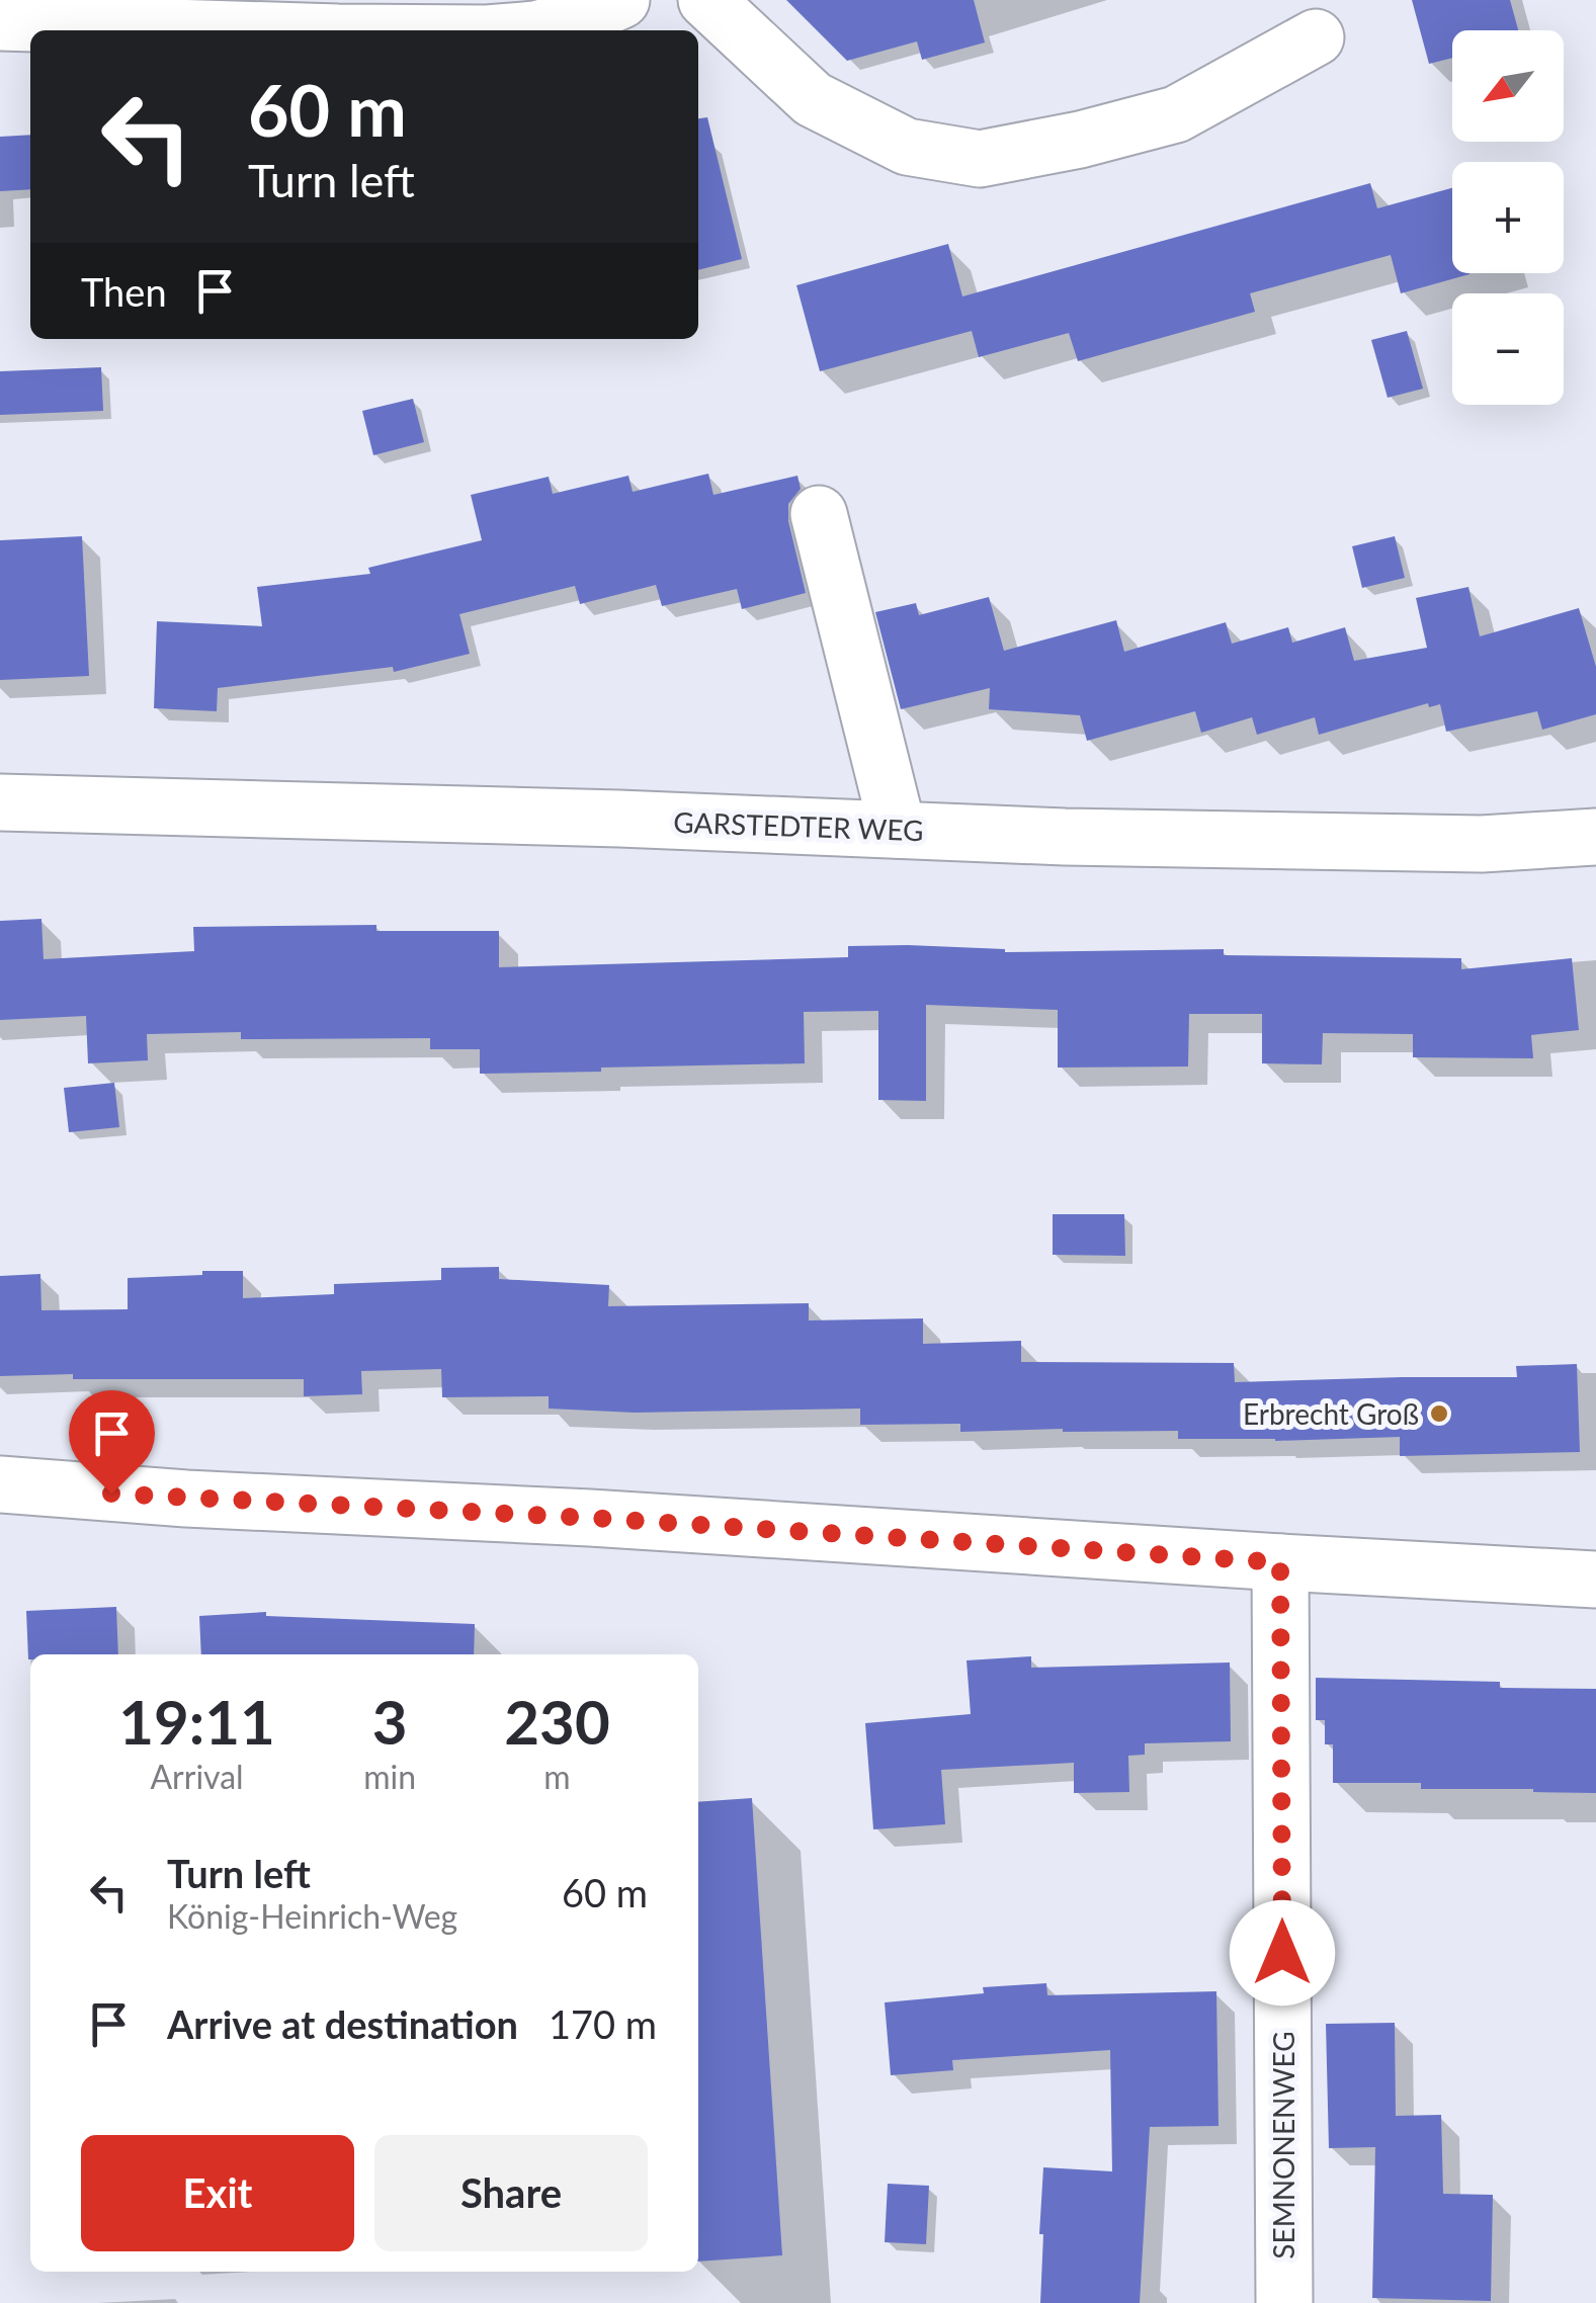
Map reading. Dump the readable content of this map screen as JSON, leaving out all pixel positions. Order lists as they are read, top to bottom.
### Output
{
  "streets": {
    "street": ["GARSTEDTER WEG", "SEMNONENWEG"]
  },
  "places": ["Erbrecht Groß"],
  "north": "bottom left",
  "page": {
    "map_buttons": ["+", "−"],
    "turn": ["60 m", "Turn left"],
    "then": "Then",
    "eta": [
      "19:11",
      "Arrival",
      "3",
      "min",
      "230",
      "m"
    ],
    "list": [
      {
        "name": "Turn left",
        "note": "König-Heinrich-Weg",
        "value": "60 m"
      },
      {
        "name": "Arrive at destination",
        "value": "170 m"
      }
    ],
    "buttons": ["Exit", "Share"]
  }
}
